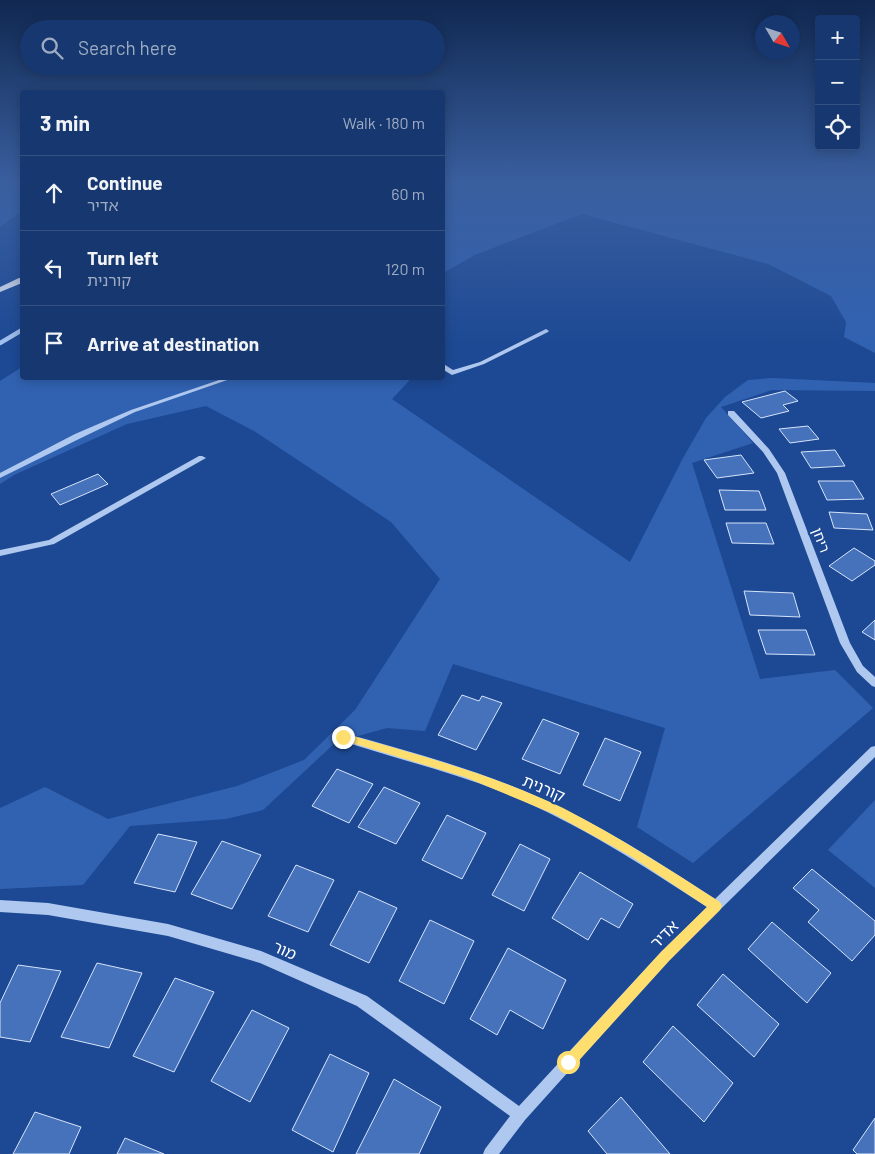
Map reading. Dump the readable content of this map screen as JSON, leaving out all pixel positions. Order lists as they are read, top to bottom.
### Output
{
  "streets": {
    "street": [
      "ריחן",
      "קורנית",
      "אדיר",
      "מור"
    ]
  },
  "crossings": [
    ["קורנית", "אדיר"],
    ["אדיר", "מור"]
  ],
  "north": "bottom right",
  "page": {
    "map_buttons": ["+", "−"],
    "search": "Search here",
    "heading": ["3 min", "Walk · 180 m"],
    "list": [
      ["Continue", "אדיר", "60 m"],
      ["Turn left", "קורנית", "120 m"],
      "Arrive at destination"
    ]
  }
}
